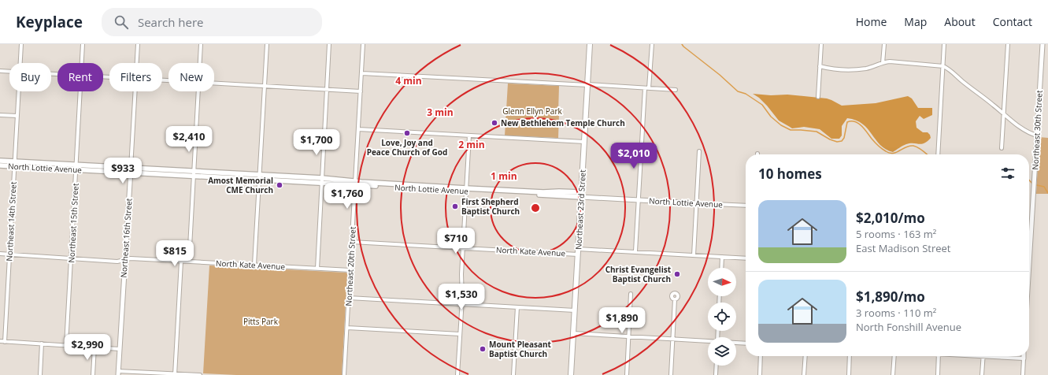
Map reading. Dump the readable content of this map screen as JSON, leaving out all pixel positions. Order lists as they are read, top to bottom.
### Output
{
  "streets": {
    "main road": ["North Lottie Avenue", "Northeast 23rd Street"],
    "street": [
      "Northeast 30th Street",
      "Northeast 14th Street",
      "Northeast 15th Street",
      "Northeast 16th Street",
      "North Kate Avenue",
      "Northeast 20th Street"
    ]
  },
  "crossings": [
    ["North Lottie Avenue", "Northeast 23rd Street"],
    ["North Lottie Avenue", "Northeast 14th Street"],
    ["North Lottie Avenue", "Northeast 15th Street"],
    ["North Lottie Avenue", "Northeast 16th Street"],
    ["North Lottie Avenue", "Northeast 20th Street"],
    ["Northeast 23rd Street", "North Kate Avenue"],
    ["Northeast 14th Street", "North Kate Avenue"],
    ["Northeast 15th Street", "North Kate Avenue"],
    ["Northeast 16th Street", "North Kate Avenue"],
    ["North Kate Avenue", "Northeast 20th Street"]
  ],
  "parks": ["Glenn Ellyn Park", "Pitts Park"],
  "places": [
    "New Bethlehem Temple Church",
    "Love, Joy and Peace Church of God",
    "Amost Memorial CME Church",
    "First Shepherd Baptist Church",
    "Christ Evangelist Baptist Church",
    "Mount Pleasant Baptist Church"
  ],
  "north": "right",
  "page": {
    "header": "Keyplace",
    "search": "Search here",
    "nav": [
      "Home",
      "Map",
      "About",
      "Contact"
    ],
    "chip": [
      "Buy",
      "Rent",
      "Filters",
      "New"
    ],
    "price": [
      "$2,410",
      "$1,700",
      "$2,010",
      "$933",
      "$1,760",
      "$710",
      "$815",
      "$1,530",
      "$1,890",
      "$2,990"
    ],
    "heading": "10 homes",
    "list": [
      {
        "name": "$2,010/mo",
        "note": "5 rooms · 163 m² · East Madison Street"
      },
      {
        "name": "$1,890/mo",
        "note": "3 rooms · 110 m² · North Fonshill Avenue"
      }
    ]
  },
  "rings": [
    "4 min",
    "3 min",
    "2 min",
    "1 min"
  ]
}
